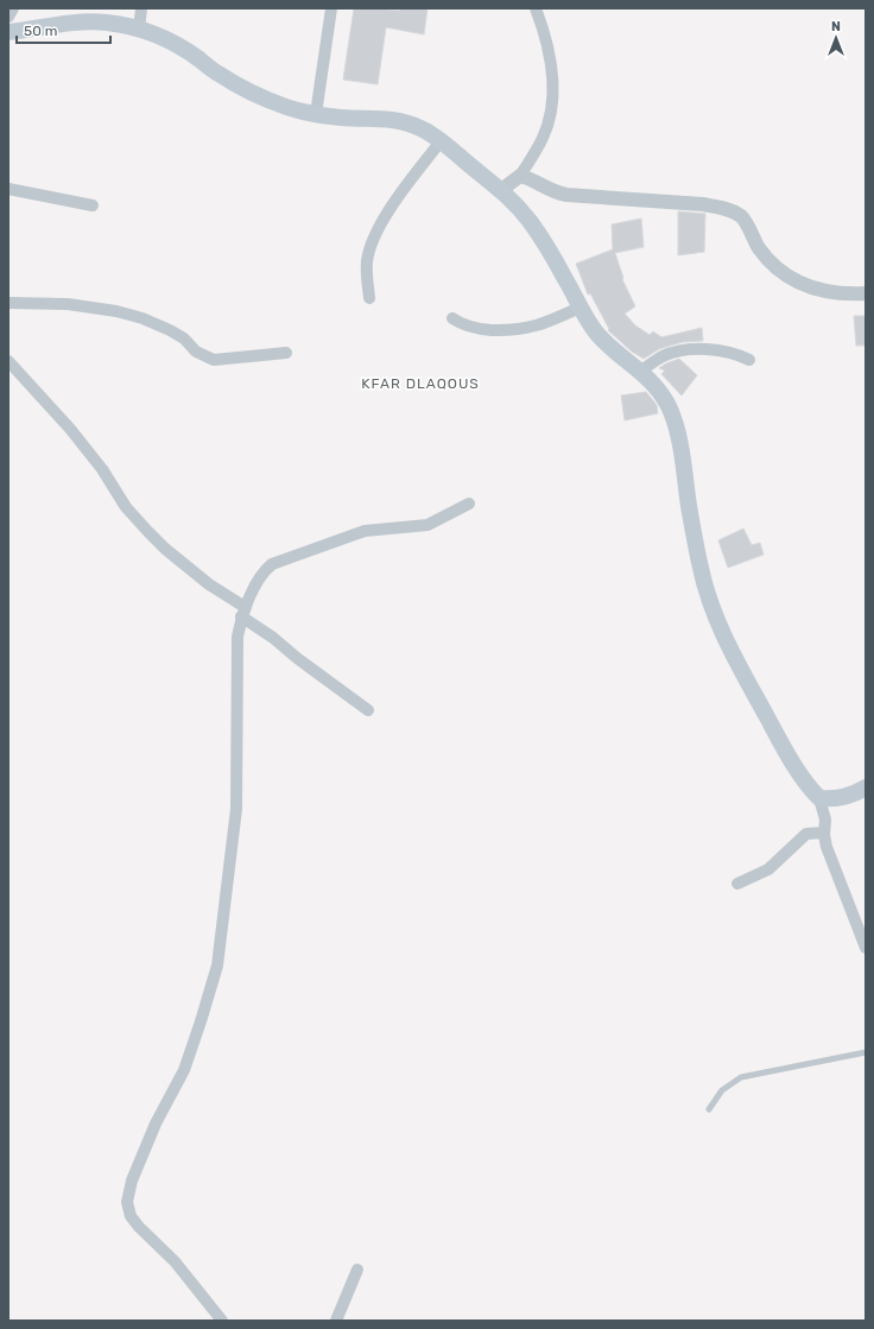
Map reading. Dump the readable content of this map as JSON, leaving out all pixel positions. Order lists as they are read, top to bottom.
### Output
{
  "districts": ["KFAR DLAQOUS"],
  "scale_bar": "50 m",
  "north": "top"
}
